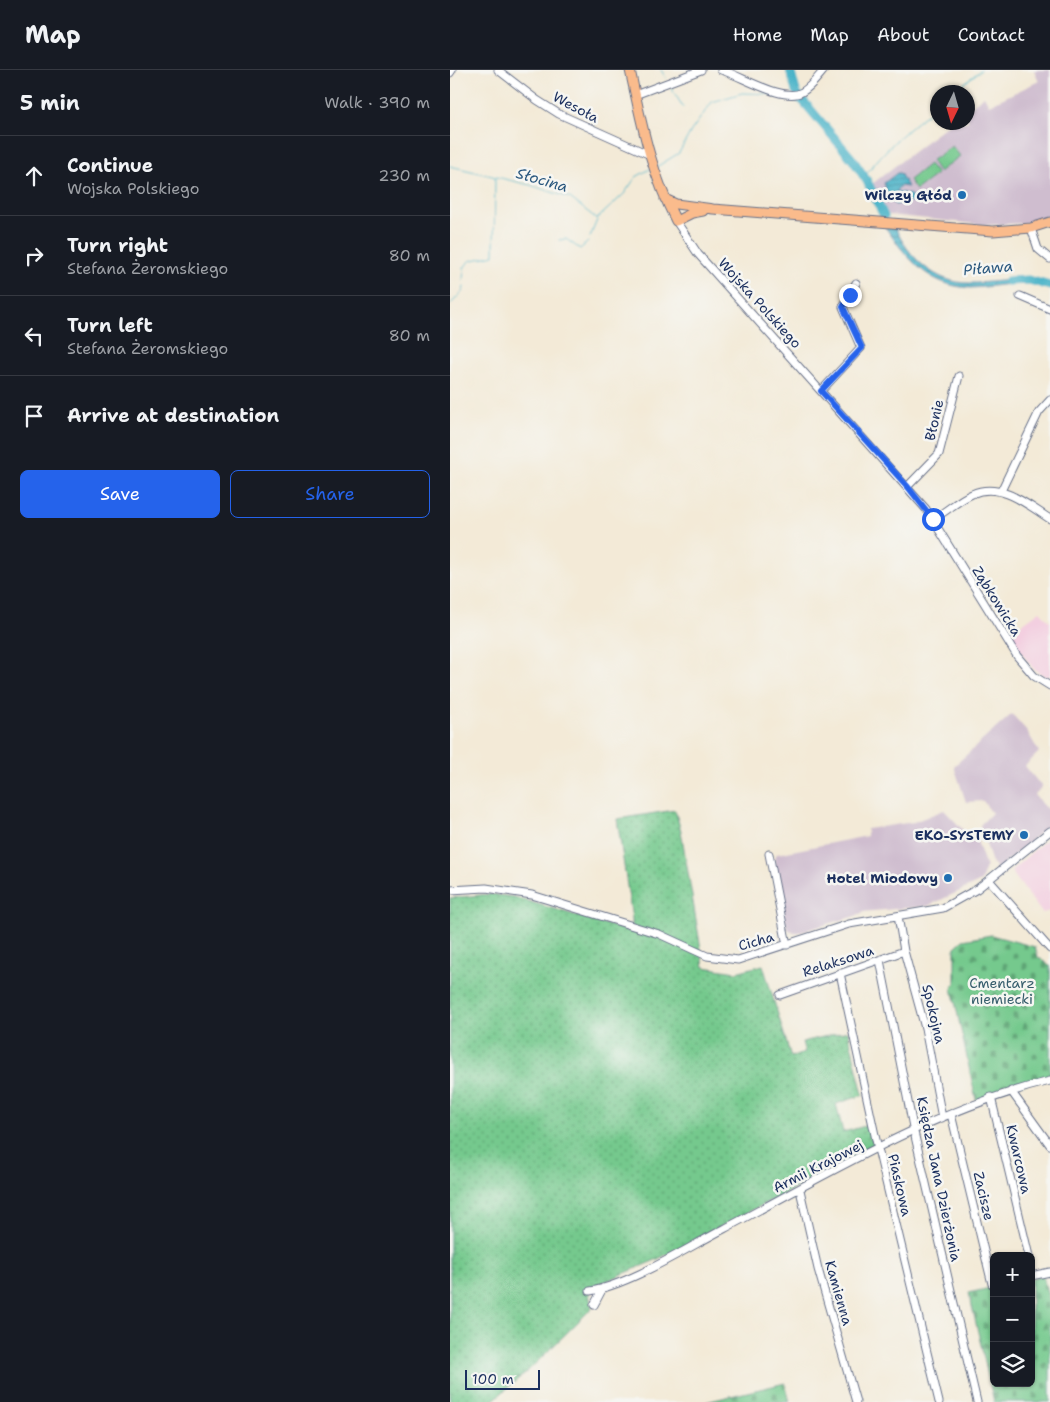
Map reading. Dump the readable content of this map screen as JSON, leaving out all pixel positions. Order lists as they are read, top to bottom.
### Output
{
  "streets": {
    "main road": ["Wojska Polskiego"],
    "street": [
      "Wesoła",
      "Błonie",
      "Ząbkowicka",
      "Cicha",
      "Relaksowa",
      "Spokojna",
      "Kwarcowa",
      "Armii Krajowej",
      "Księdza Jana Dzierżonia",
      "Piaskowa",
      "Zacisze",
      "Kamienna"
    ]
  },
  "crossings": [
    ["Wesoła", "Wojska Polskiego"],
    ["Wojska Polskiego", "Błonie"],
    ["Wojska Polskiego", "Ząbkowicka"],
    ["Cicha", "Spokojna"],
    ["Relaksowa", "Spokojna"],
    ["Relaksowa", "Księdza Jana Dzierżonia"],
    ["Relaksowa", "Piaskowa"],
    ["Spokojna", "Armii Krajowej"],
    ["Kwarcowa", "Armii Krajowej"],
    ["Armii Krajowej", "Księdza Jana Dzierżonia"],
    ["Armii Krajowej", "Piaskowa"],
    ["Armii Krajowej", "Zacisze"],
    ["Armii Krajowej", "Kamienna"]
  ],
  "water": ["Słocina", "Piława"],
  "parks": ["Cmentarz niemiecki"],
  "places": ["Wilczy Głód", "EKO-SYSTEMY", "Hotel Miodowy"],
  "scale_bar": "100 m",
  "north": "bottom",
  "page": {
    "header": "Map",
    "nav": [
      "Home",
      "Map",
      "About",
      "Contact"
    ],
    "heading": ["5 min", "Walk · 390 m"],
    "list": [
      ["Continue", "Wojska Polskiego", "230 m"],
      ["Turn right", "Stefana Żeromskiego", "80 m"],
      ["Turn left", "Stefana Żeromskiego", "80 m"],
      "Arrive at destination"
    ],
    "buttons": ["Save", "Share"],
    "map_buttons": ["+", "−"],
    "scale": "100 m"
  }
}
